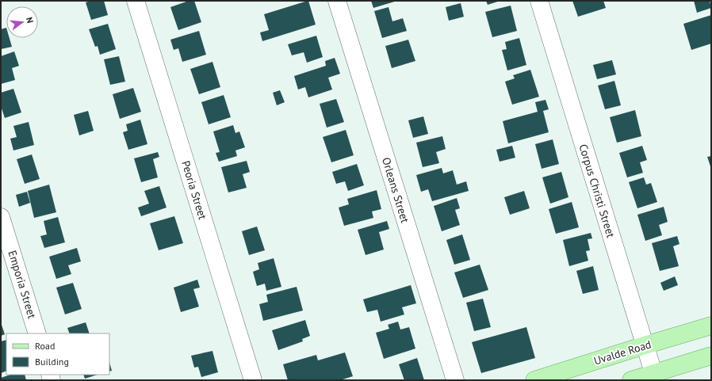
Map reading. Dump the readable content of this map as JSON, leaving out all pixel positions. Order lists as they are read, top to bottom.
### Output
{
  "streets": {
    "main road": ["Uvalde Road"],
    "street": [
      "Peoria Street",
      "Orleans Street",
      "Corpus Christi Street",
      "Emporia Street"
    ]
  },
  "crossings": [
    ["Corpus Christi Street", "Uvalde Road"]
  ],
  "legend": ["Road", "Building"],
  "north": "right"
}
